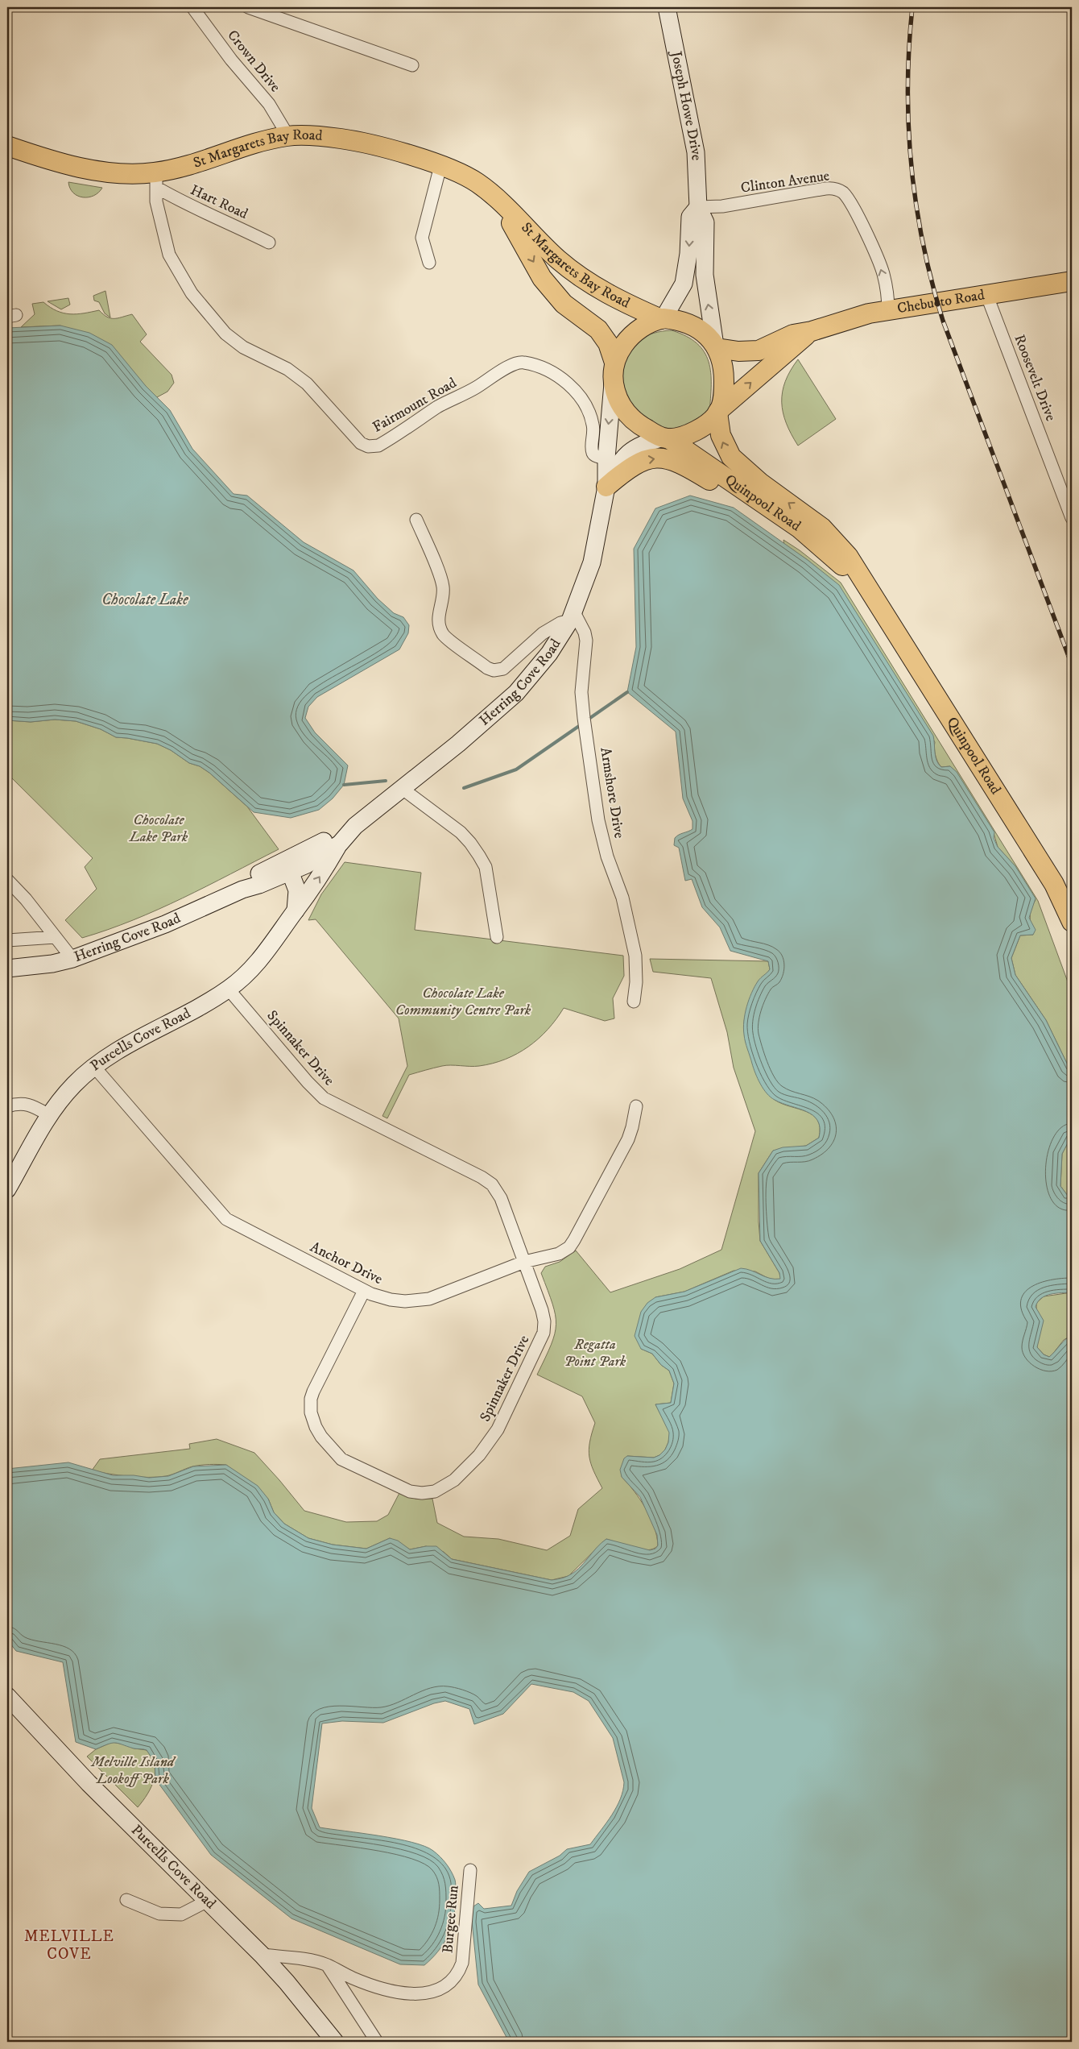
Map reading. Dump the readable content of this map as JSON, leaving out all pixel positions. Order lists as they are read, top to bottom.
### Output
{
  "streets": {
    "main road": [
      "Joseph Howe Drive",
      "St Margarets Bay Road",
      "Chebucto Road",
      "Quinpool Road",
      "Herring Cove Road",
      "Purcells Cove Road"
    ],
    "street": [
      "Crown Drive",
      "Clinton Avenue",
      "Hart Road",
      "Roosevelt Drive",
      "Fairmount Road",
      "Armshore Drive",
      "Spinnaker Drive",
      "Anchor Drive",
      "Burgee Run"
    ]
  },
  "crossings": [
    ["Crown Drive", "St Margarets Bay Road"],
    ["Joseph Howe Drive", "St Margarets Bay Road"],
    ["Joseph Howe Drive", "Clinton Avenue"],
    ["Joseph Howe Drive", "Chebucto Road"],
    ["Joseph Howe Drive", "Quinpool Road"],
    ["Joseph Howe Drive", "Herring Cove Road"],
    ["St Margarets Bay Road", "Hart Road"],
    ["St Margarets Bay Road", "Chebucto Road"],
    ["St Margarets Bay Road", "Fairmount Road"],
    ["St Margarets Bay Road", "Quinpool Road"],
    ["St Margarets Bay Road", "Herring Cove Road"],
    ["Clinton Avenue", "Chebucto Road"],
    ["Hart Road", "Fairmount Road"],
    ["Chebucto Road", "Roosevelt Drive"],
    ["Chebucto Road", "Quinpool Road"],
    ["Chebucto Road", "Herring Cove Road"],
    ["Fairmount Road", "Herring Cove Road"],
    ["Quinpool Road", "Herring Cove Road"],
    ["Herring Cove Road", "Armshore Drive"],
    ["Herring Cove Road", "Purcells Cove Road"],
    ["Purcells Cove Road", "Spinnaker Drive"],
    ["Purcells Cove Road", "Anchor Drive"],
    ["Purcells Cove Road", "Burgee Run"],
    ["Spinnaker Drive", "Anchor Drive"]
  ],
  "districts": ["MELVILLE COVE"],
  "water": ["Chocolate Lake"],
  "parks": [
    "Chocolate Lake Park",
    "Chocolate Lake Community Centre Park",
    "Regatta Point Park",
    "Melville Island Lookoff Park"
  ]
}
